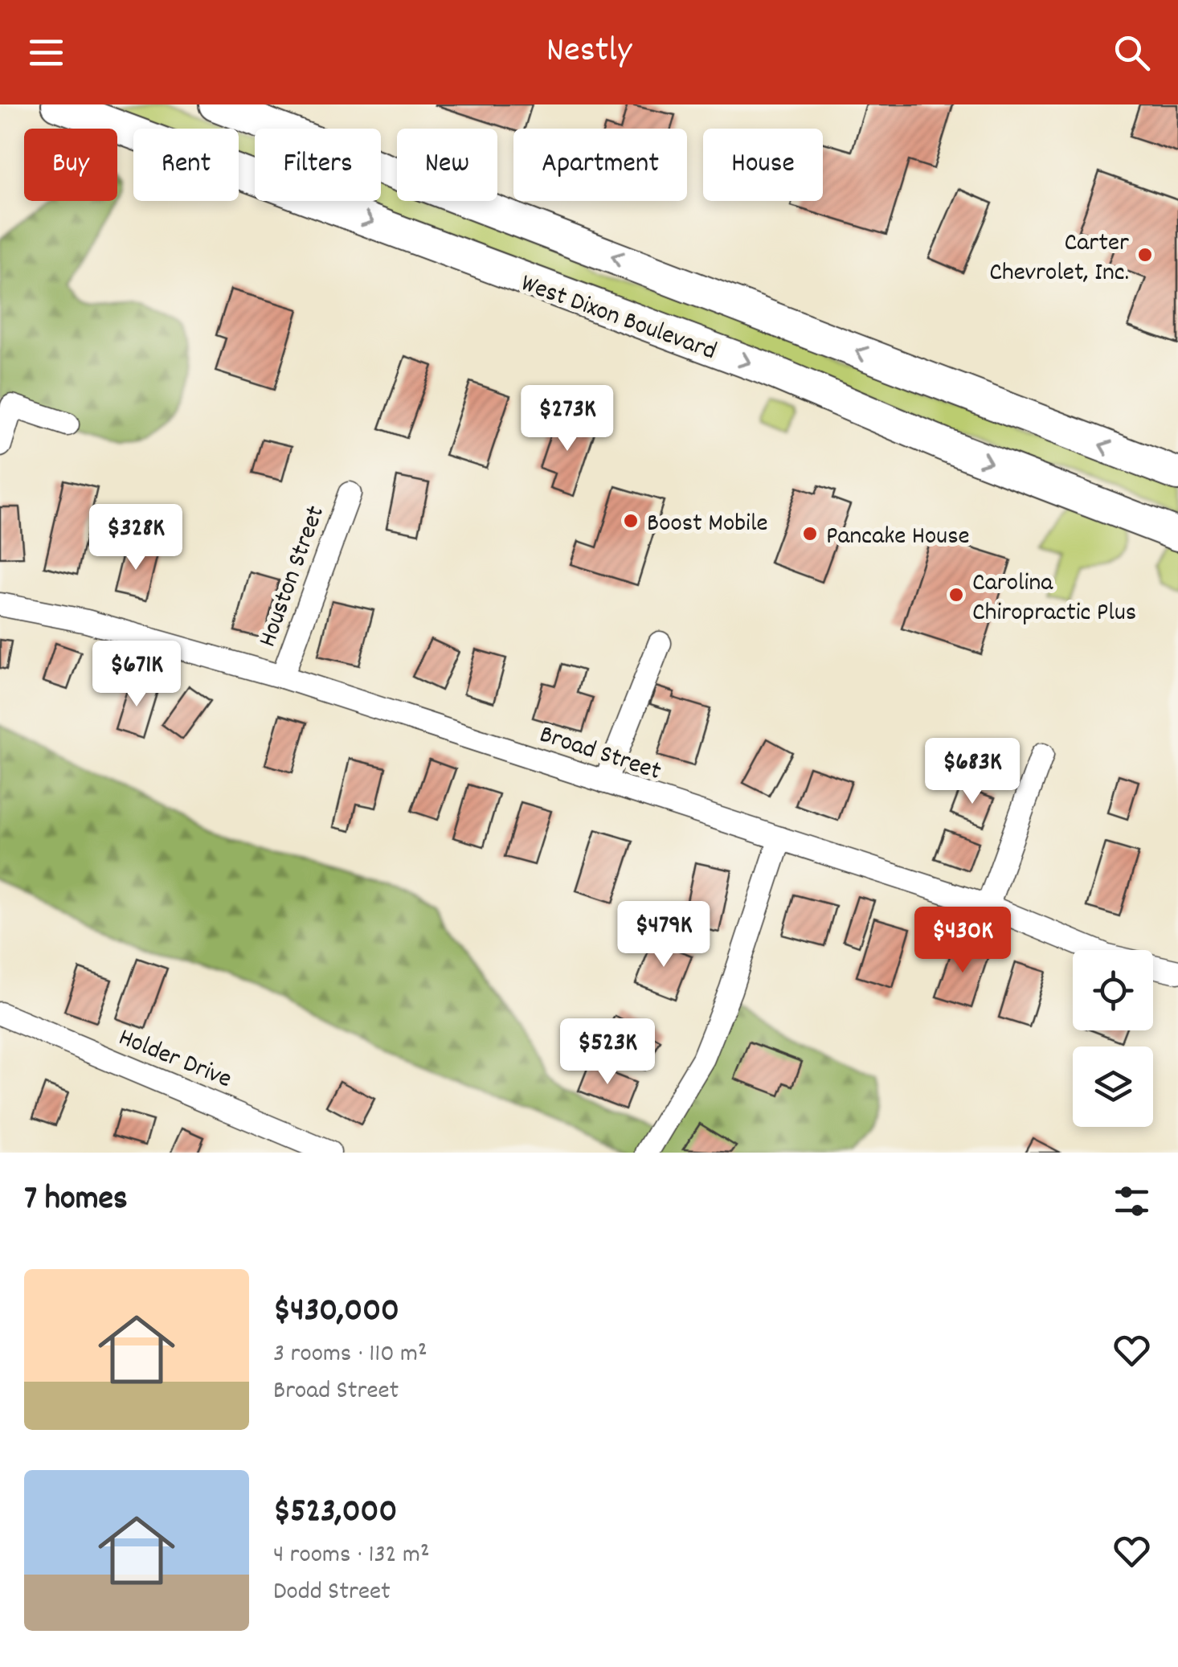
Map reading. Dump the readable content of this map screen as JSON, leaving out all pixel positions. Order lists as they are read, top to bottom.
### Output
{
  "streets": {
    "highway": ["West Dixon Boulevard"],
    "street": ["Houston Street", "Broad Street", "Holder Drive"]
  },
  "crossings": [
    ["Houston Street", "Broad Street"]
  ],
  "places": [
    "Carter Chevrolet, Inc.",
    "Boost Mobile",
    "Pancake House",
    "Carolina Chiropractic Plus"
  ],
  "page": {
    "header": "Nestly",
    "chip": [
      "Buy",
      "Rent",
      "Filters",
      "New",
      "Apartment",
      "House"
    ],
    "price": [
      "$273K",
      "$328K",
      "$671K",
      "$683K",
      "$479K",
      "$430K",
      "$523K"
    ],
    "heading": "7 homes",
    "list": [
      {
        "name": "$430,000",
        "note": "3 rooms · 110 m² · Broad Street"
      },
      {
        "name": "$523,000",
        "note": "4 rooms · 132 m² · Dodd Street"
      }
    ]
  }
}
